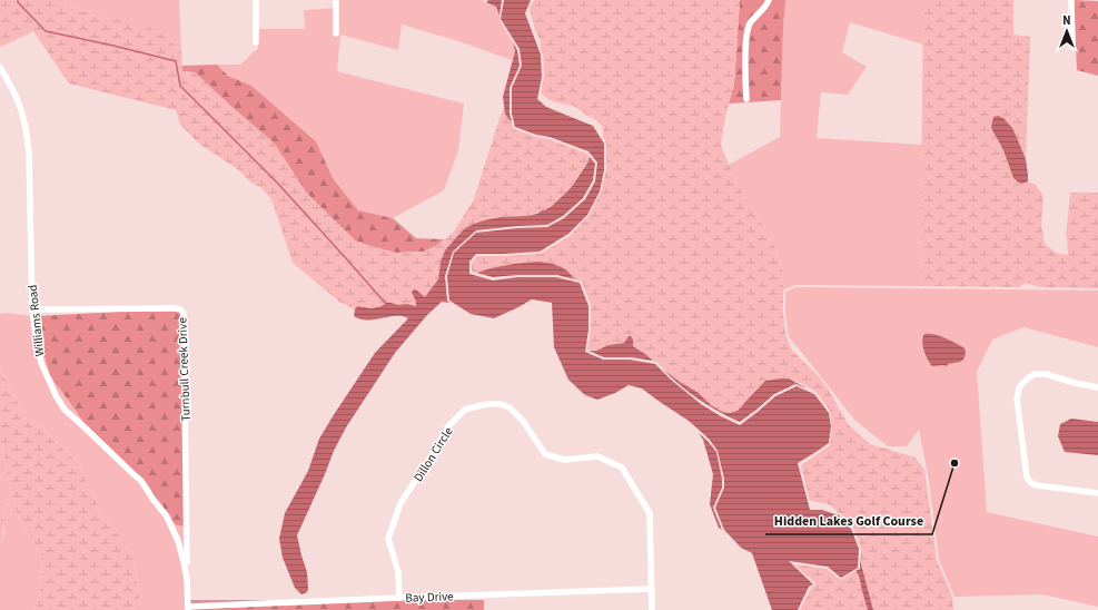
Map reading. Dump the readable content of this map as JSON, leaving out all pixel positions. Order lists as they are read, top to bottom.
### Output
{
  "streets": {
    "street": [
      "Williams Road",
      "Turnbull Creek Drive",
      "Dillon Circle",
      "Bay Drive"
    ]
  },
  "crossings": [
    ["Williams Road", "Turnbull Creek Drive"],
    ["Williams Road", "Bay Drive"],
    ["Dillon Circle", "Bay Drive"]
  ],
  "places": ["Hidden Lakes Golf Course"],
  "north": "top"
}
